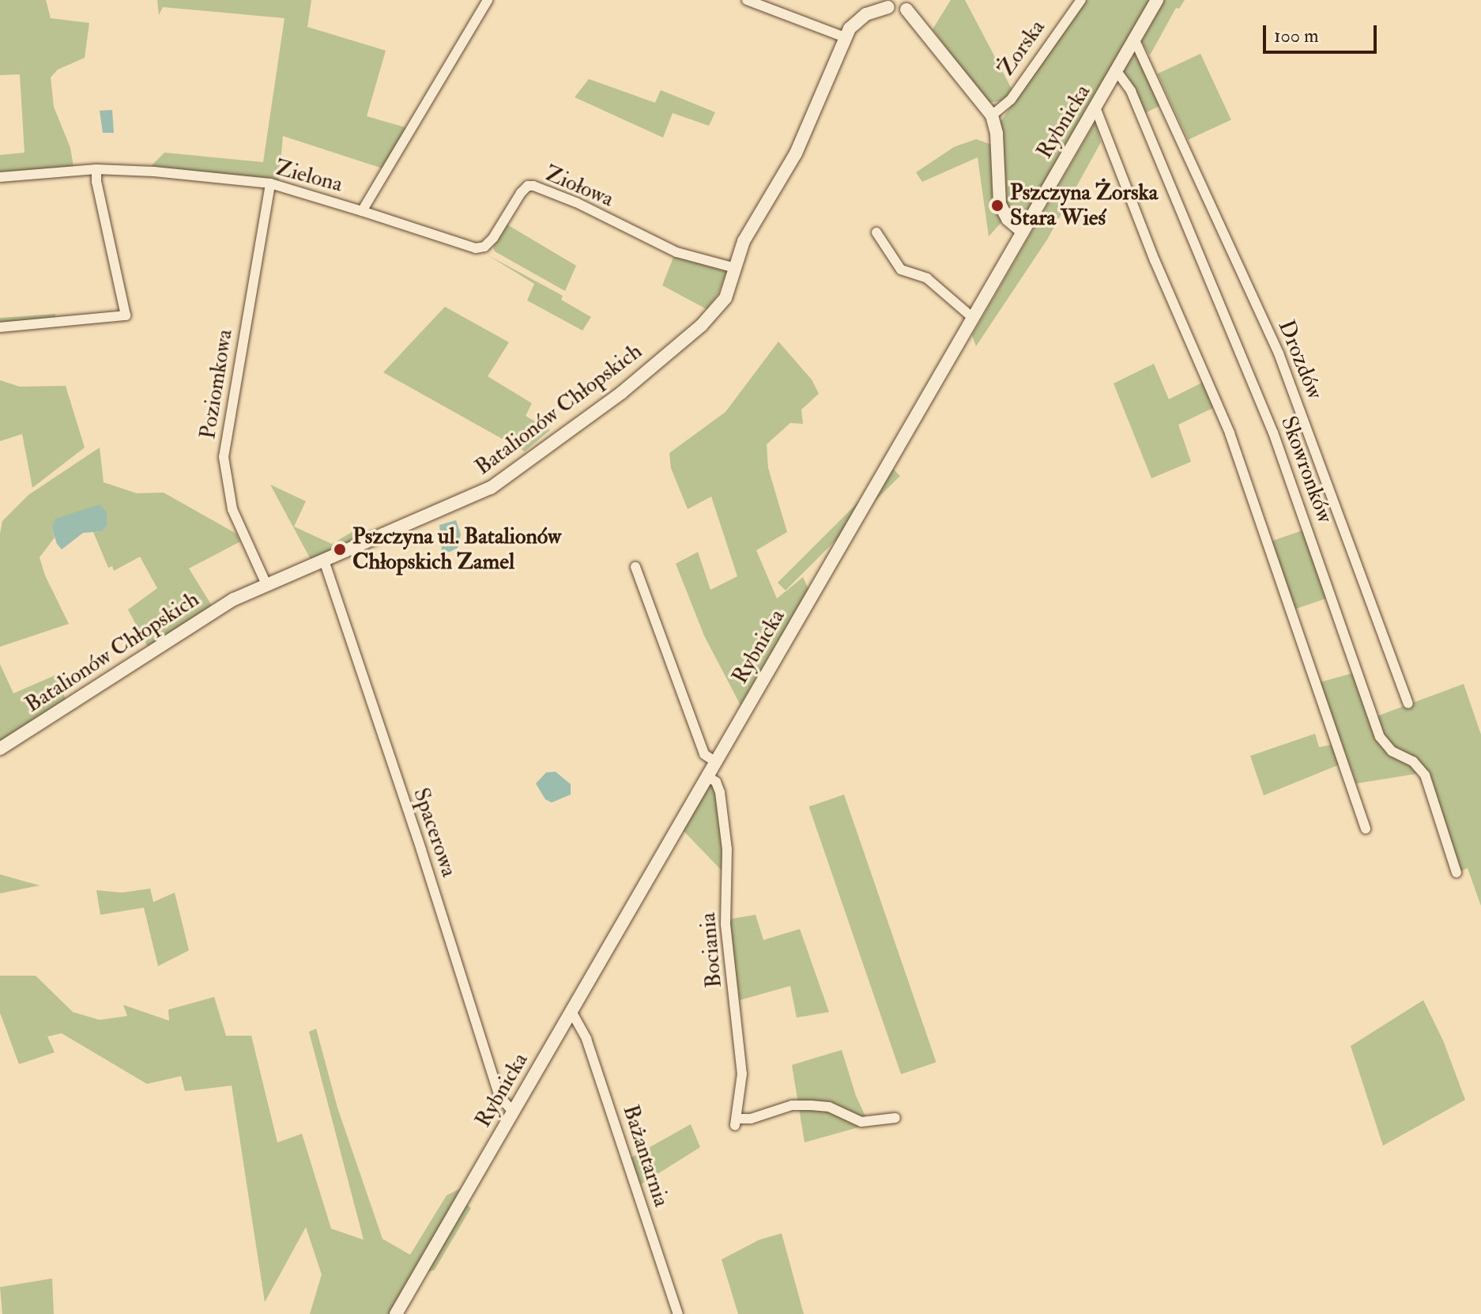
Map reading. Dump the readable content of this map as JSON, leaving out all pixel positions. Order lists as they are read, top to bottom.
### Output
{
  "streets": {
    "main road": ["Żorska", "Rybnicka", "Batalionów Chłopskich"],
    "street": [
      "Zielona",
      "Ziołowa",
      "Drozdów",
      "Poziomkowa",
      "Skowronków",
      "Spacerowa",
      "Bociania",
      "Bażantarnia"
    ]
  },
  "crossings": [
    ["Żorska", "Rybnicka"],
    ["Rybnicka", "Drozdów"],
    ["Rybnicka", "Skowronków"],
    ["Rybnicka", "Spacerowa"],
    ["Rybnicka", "Bociania"],
    ["Rybnicka", "Bażantarnia"],
    ["Zielona", "Ziołowa"],
    ["Zielona", "Poziomkowa"],
    ["Ziołowa", "Batalionów Chłopskich"],
    ["Poziomkowa", "Batalionów Chłopskich"],
    ["Batalionów Chłopskich", "Spacerowa"]
  ],
  "places": ["Pszczyna Żorska Stara Wieś", "Pszczyna ul. Batalionów Chłopskich Zamel"],
  "scale_bar": "100 m"
}
